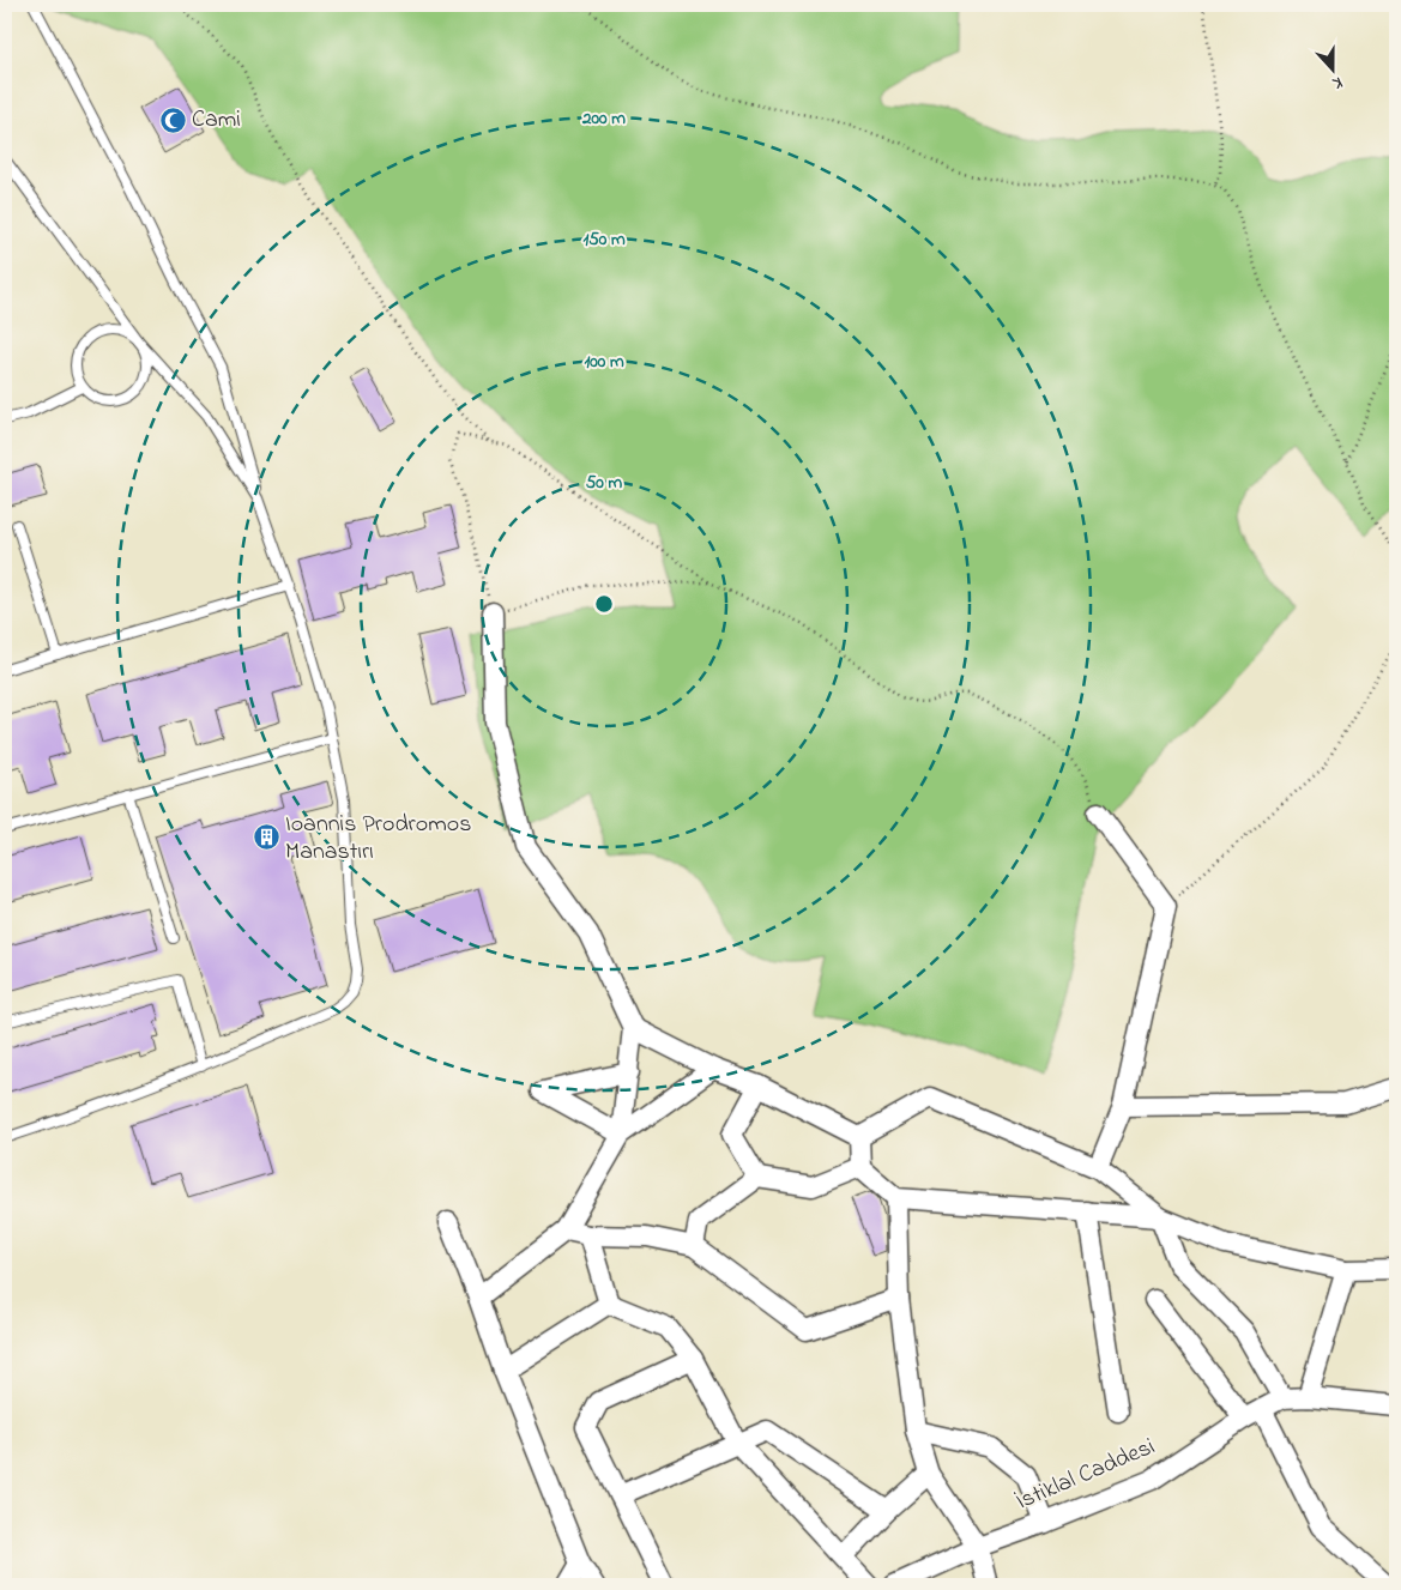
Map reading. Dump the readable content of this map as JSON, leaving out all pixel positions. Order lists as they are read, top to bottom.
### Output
{
  "streets": {
    "street": ["İstiklal Caddesi"]
  },
  "places": {
    "mosque": ["Cami"],
    "building": ["Ioannis Prodromos Manastırı"]
  },
  "north": "bottom",
  "rings": [
    "200 m",
    "150 m",
    "100 m",
    "50 m"
  ]
}
